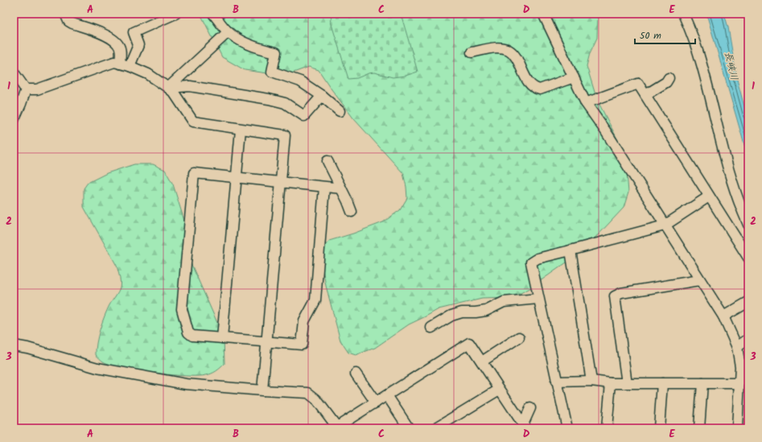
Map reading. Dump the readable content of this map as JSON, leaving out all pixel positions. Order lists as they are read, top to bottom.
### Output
{
  "water": ["長峡川"],
  "scale_bar": "50 m",
  "grid": {
    "columns": [
      "A",
      "B",
      "C",
      "D",
      "E"
    ],
    "rows": ["1", "2", "3"]
  }
}
